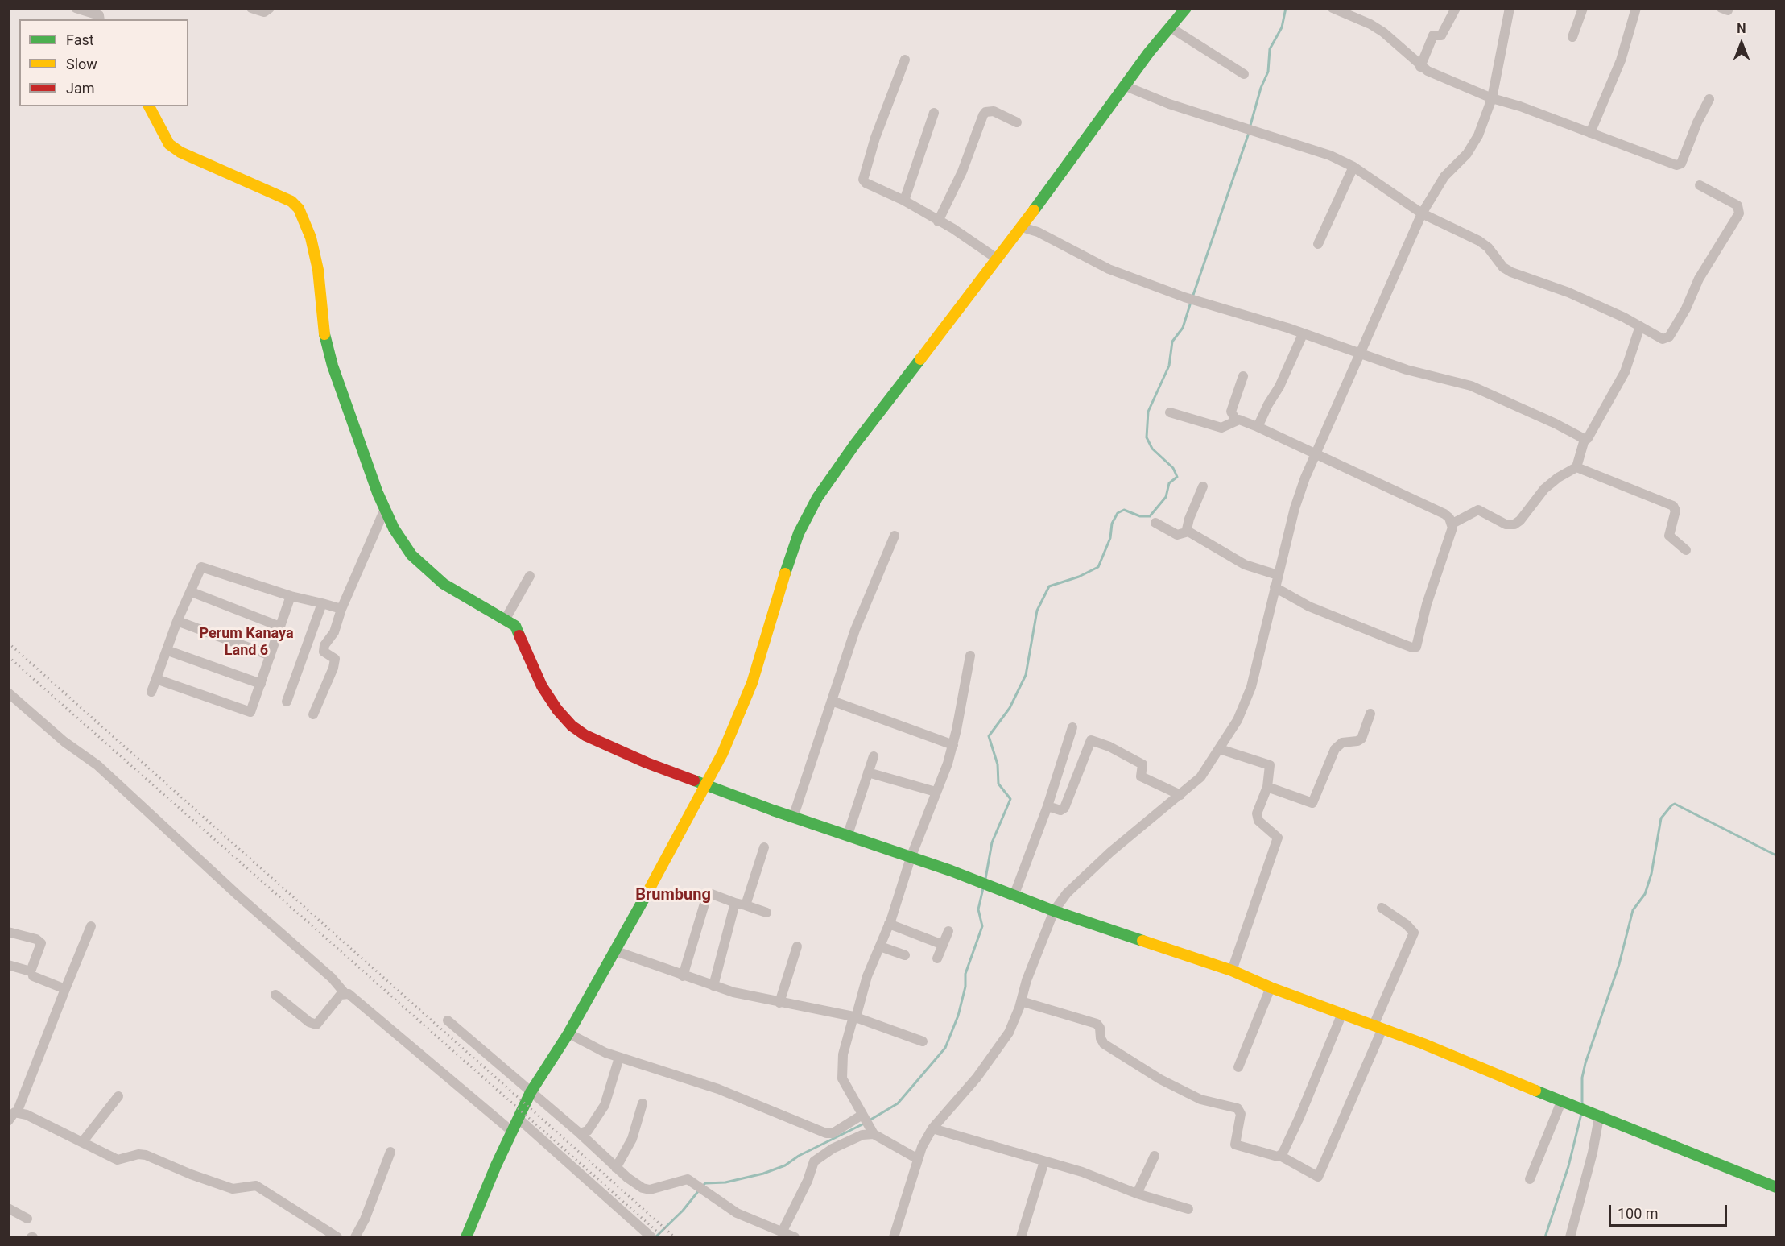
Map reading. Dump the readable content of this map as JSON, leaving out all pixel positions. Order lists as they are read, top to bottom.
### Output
{
  "districts": ["Perum Kanaya Land 6", "Brumbung"],
  "legend": ["Fast", "Slow", "Jam"],
  "scale_bar": "100 m",
  "north": "top"
}
